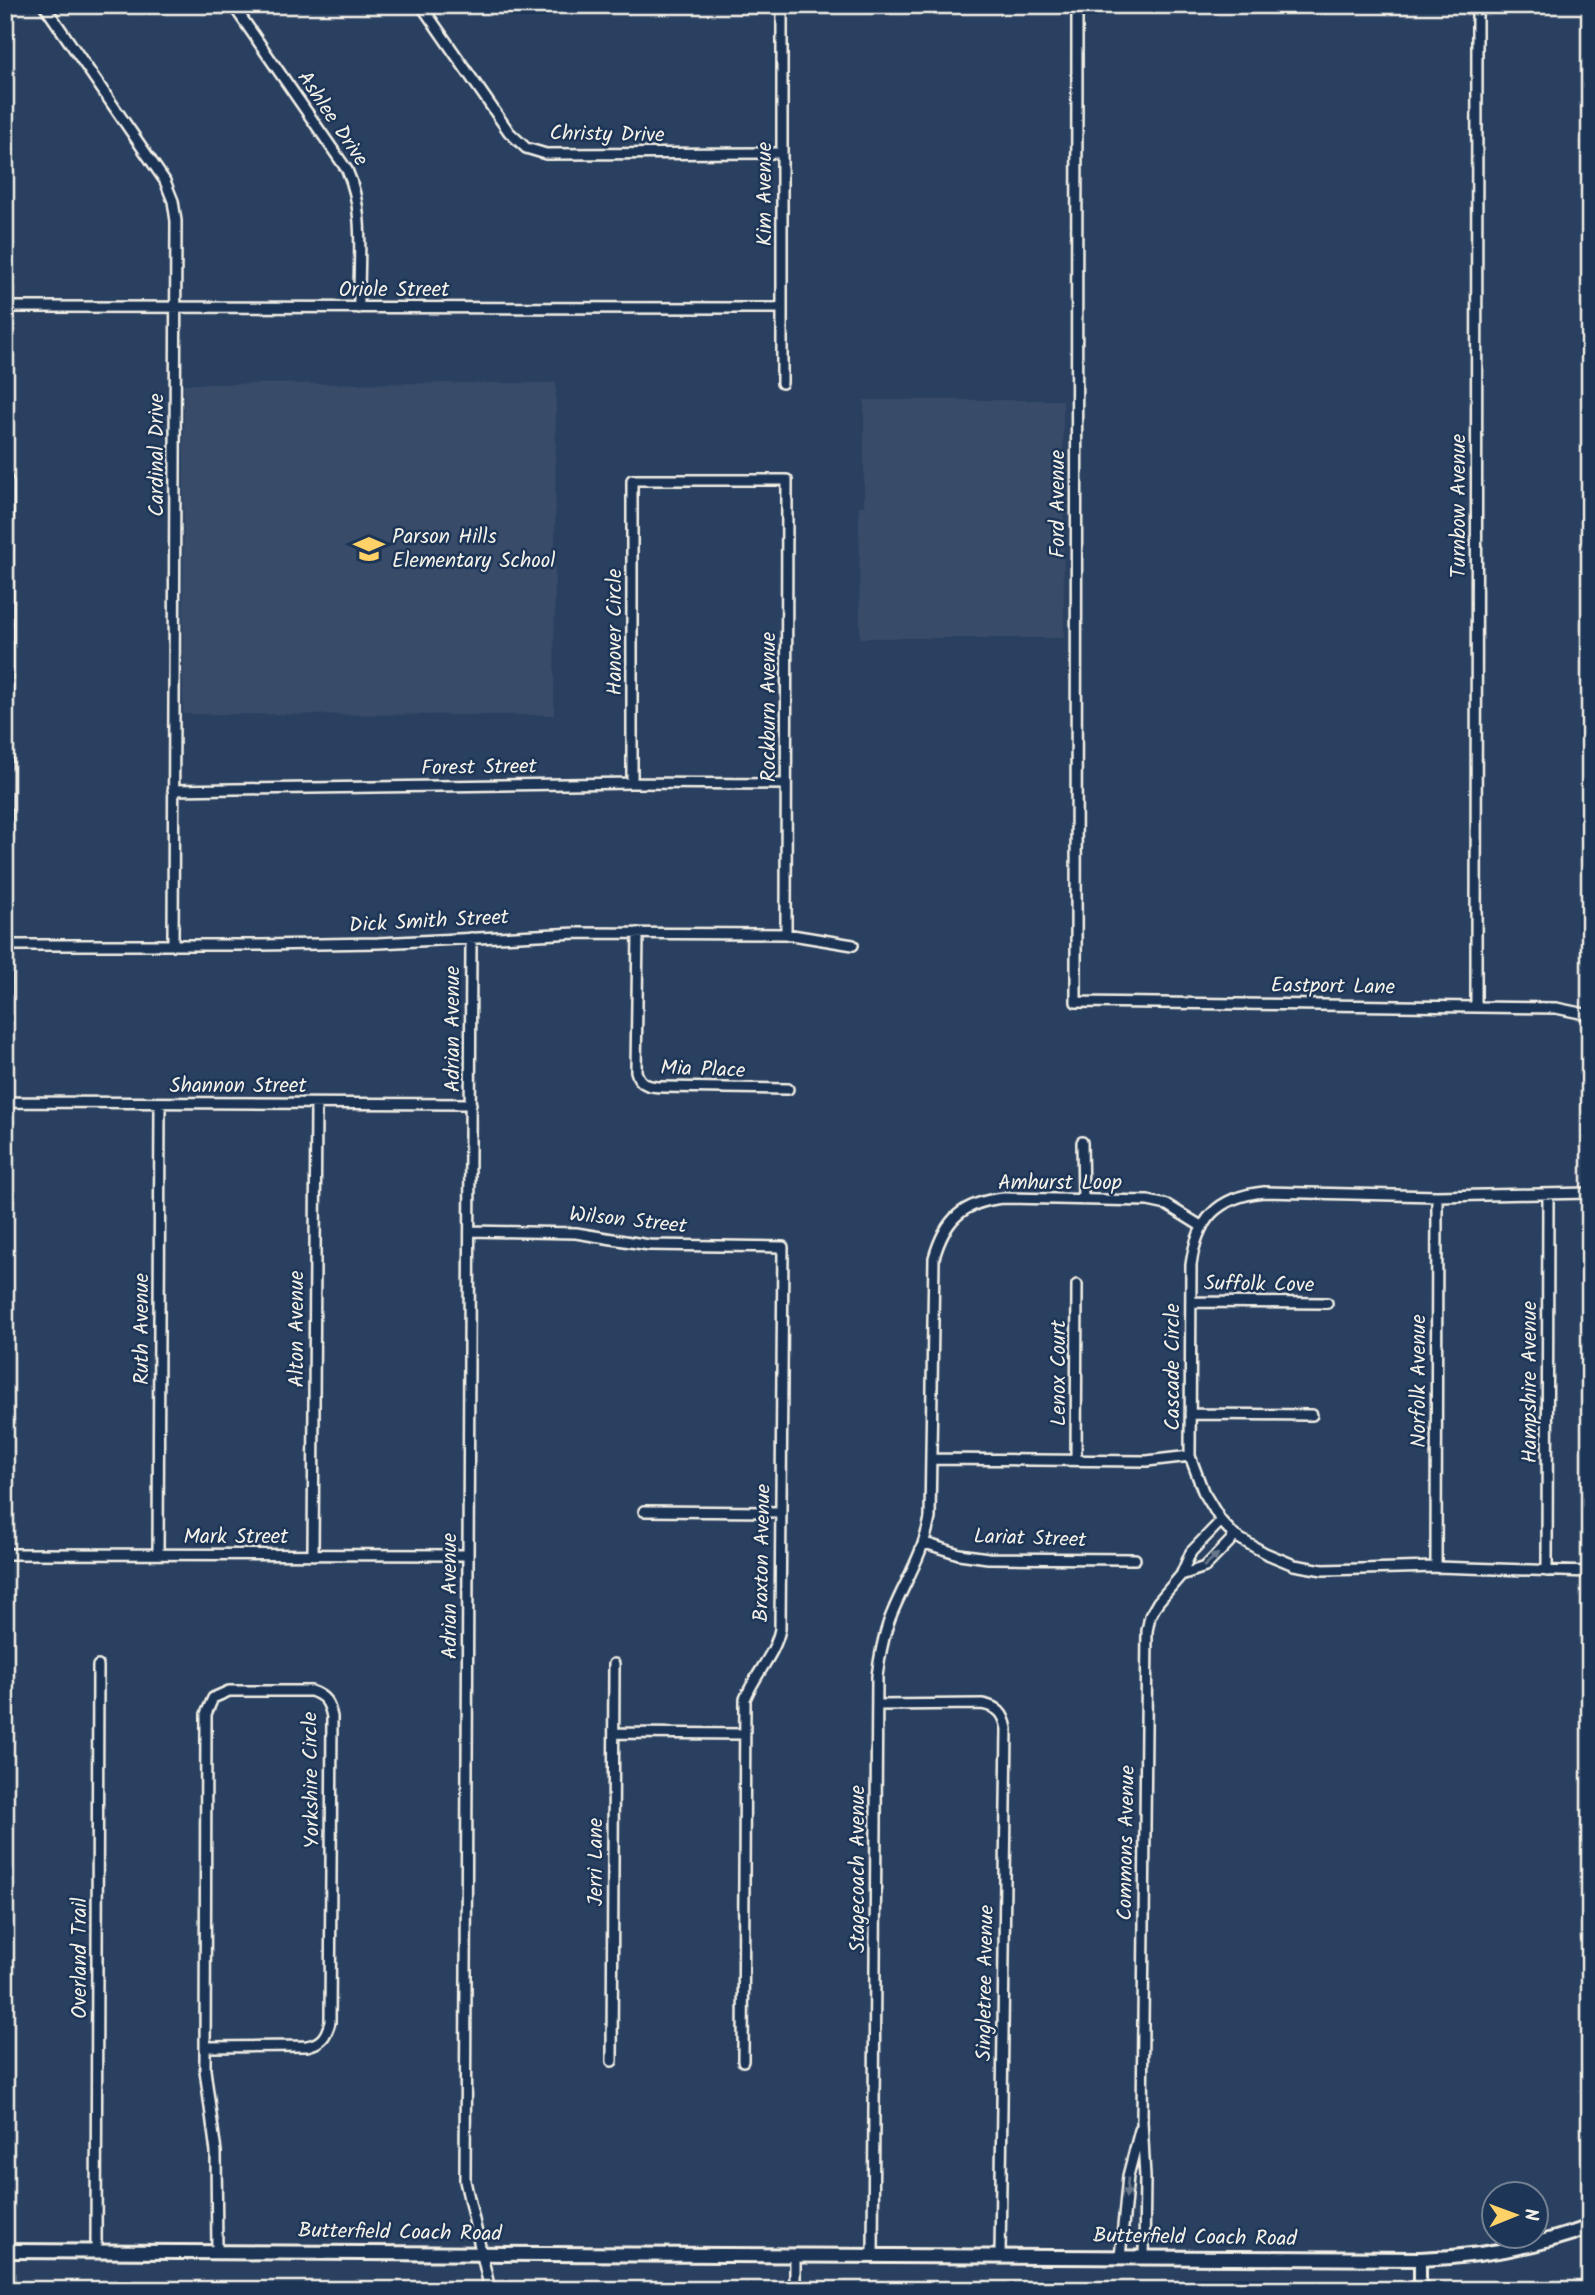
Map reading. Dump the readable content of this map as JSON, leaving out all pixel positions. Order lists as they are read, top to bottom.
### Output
{
  "streets": {
    "main road": ["Butterfield Coach Road"],
    "street": [
      "Ashlee Drive",
      "Christy Drive",
      "Kim Avenue",
      "Oriole Street",
      "Cardinal Drive",
      "Ford Avenue",
      "Turnbow Avenue",
      "Hanover Circle",
      "Rockburn Avenue",
      "Forest Street",
      "Dick Smith Street",
      "Eastport Lane",
      "Adrian Avenue",
      "Mia Place",
      "Shannon Street",
      "Amhurst Loop",
      "Wilson Street",
      "Suffolk Cove",
      "Ruth Avenue",
      "Alton Avenue",
      "Cascade Circle",
      "Lenox Court",
      "Norfolk Avenue",
      "Hampshire Avenue",
      "Mark Street",
      "Lariat Street",
      "Braxton Avenue",
      "Yorkshire Circle",
      "Commons Avenue",
      "Jerri Lane",
      "Stagecoach Avenue",
      "Overland Trail",
      "Singletree Avenue"
    ]
  },
  "crossings": [
    ["Ashlee Drive", "Oriole Street"],
    ["Christy Drive", "Kim Avenue"],
    ["Kim Avenue", "Oriole Street"],
    ["Oriole Street", "Cardinal Drive"],
    ["Cardinal Drive", "Forest Street"],
    ["Cardinal Drive", "Dick Smith Street"],
    ["Ford Avenue", "Eastport Lane"],
    ["Turnbow Avenue", "Eastport Lane"],
    ["Hanover Circle", "Rockburn Avenue"],
    ["Hanover Circle", "Forest Street"],
    ["Rockburn Avenue", "Forest Street"],
    ["Rockburn Avenue", "Dick Smith Street"],
    ["Dick Smith Street", "Adrian Avenue"],
    ["Dick Smith Street", "Mia Place"],
    ["Adrian Avenue", "Shannon Street"],
    ["Adrian Avenue", "Wilson Street"],
    ["Adrian Avenue", "Mark Street"],
    ["Adrian Avenue", "Butterfield Coach Road"],
    ["Shannon Street", "Ruth Avenue"],
    ["Shannon Street", "Alton Avenue"],
    ["Amhurst Loop", "Cascade Circle"],
    ["Amhurst Loop", "Stagecoach Avenue"],
    ["Wilson Street", "Braxton Avenue"],
    ["Suffolk Cove", "Cascade Circle"],
    ["Ruth Avenue", "Mark Street"],
    ["Alton Avenue", "Mark Street"],
    ["Cascade Circle", "Norfolk Avenue"],
    ["Cascade Circle", "Hampshire Avenue"],
    ["Cascade Circle", "Commons Avenue"],
    ["Lariat Street", "Stagecoach Avenue"],
    ["Yorkshire Circle", "Butterfield Coach Road"],
    ["Commons Avenue", "Butterfield Coach Road"],
    ["Stagecoach Avenue", "Singletree Avenue"],
    ["Stagecoach Avenue", "Butterfield Coach Road"],
    ["Overland Trail", "Butterfield Coach Road"],
    ["Singletree Avenue", "Butterfield Coach Road"]
  ],
  "places": {
    "school or university": ["Parson Hills Elementary School"]
  },
  "north": "right"
}
